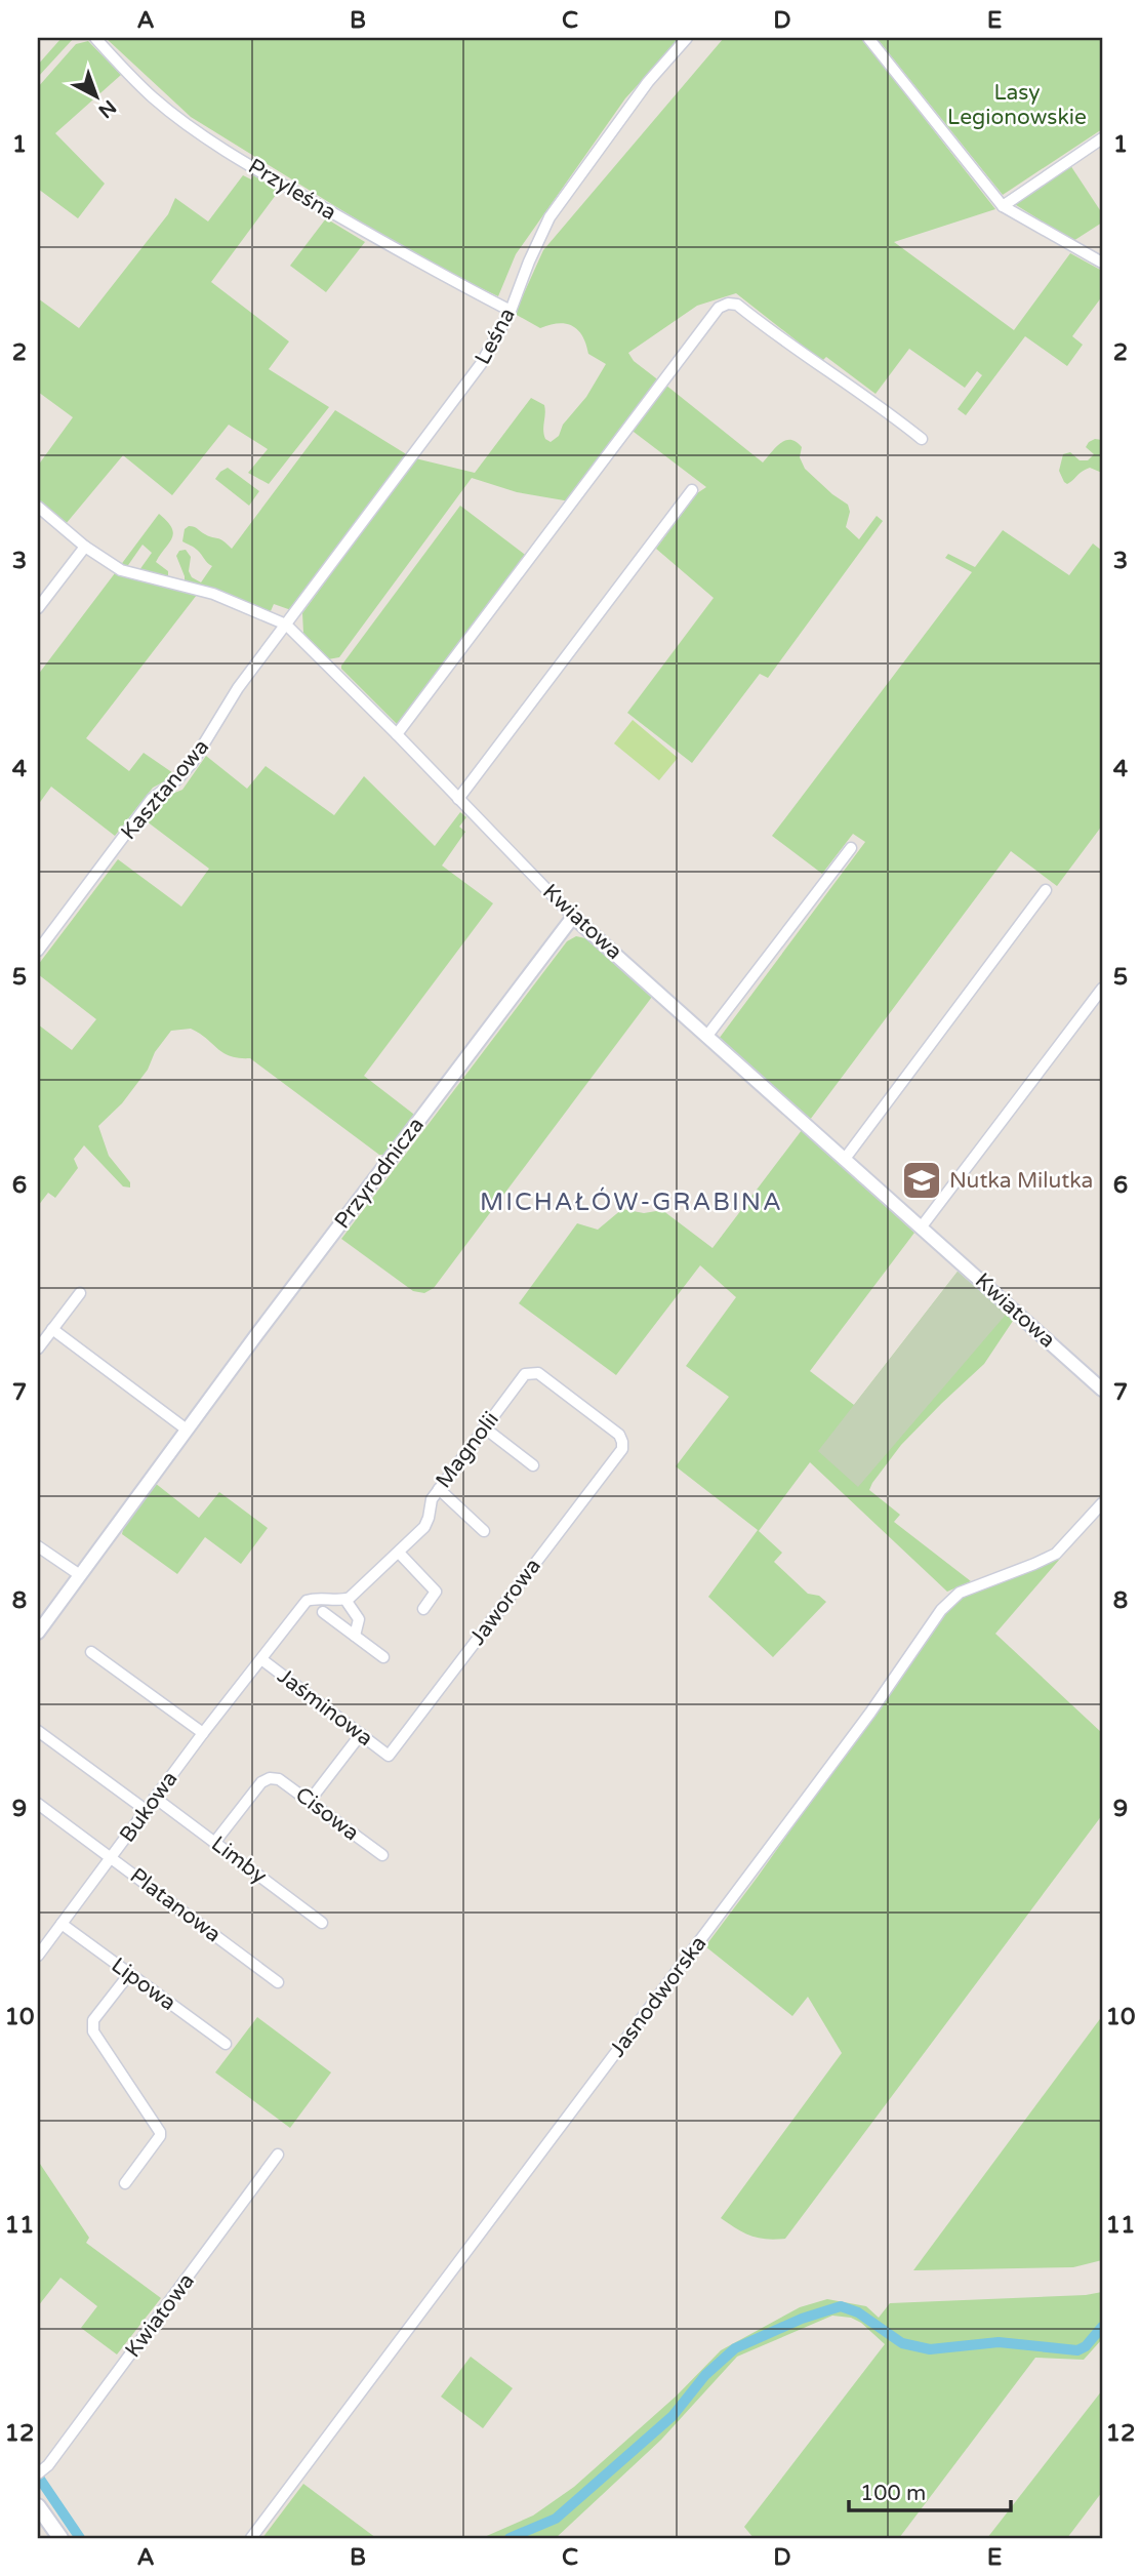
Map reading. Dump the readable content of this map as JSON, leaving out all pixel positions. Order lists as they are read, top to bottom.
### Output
{
  "streets": {
    "street": [
      "Przyleśna",
      "Leśna",
      "Kasztanowa",
      "Kwiatowa",
      "Przyrodnicza",
      "Magnolii",
      "Jaworowa",
      "Jaśminowa",
      "Bukowa",
      "Cisowa",
      "Limby",
      "Platanowa",
      "Lipowa",
      "Jasnodworska"
    ]
  },
  "crossings": [
    ["Przyleśna", "Leśna"],
    ["Leśna", "Kasztanowa"],
    ["Leśna", "Kwiatowa"],
    ["Kasztanowa", "Kwiatowa"],
    ["Kwiatowa", "Przyrodnicza"],
    ["Magnolii", "Jaworowa"],
    ["Jaworowa", "Jaśminowa"],
    ["Jaśminowa", "Bukowa"],
    ["Bukowa", "Limby"],
    ["Bukowa", "Platanowa"],
    ["Bukowa", "Lipowa"],
    ["Cisowa", "Limby"]
  ],
  "districts": ["MICHAŁÓW-GRABINA"],
  "parks": ["Lasy Legionowskie"],
  "places": {
    "school or university": ["Nutka Milutka"]
  },
  "scale_bar": "100 m",
  "north": "bottom right",
  "grid": {
    "columns": [
      "A",
      "B",
      "C",
      "D",
      "E"
    ],
    "rows": [
      "1",
      "2",
      "3",
      "4",
      "5",
      "6",
      "7",
      "8",
      "9",
      "10",
      "11",
      "12"
    ]
  }
}
